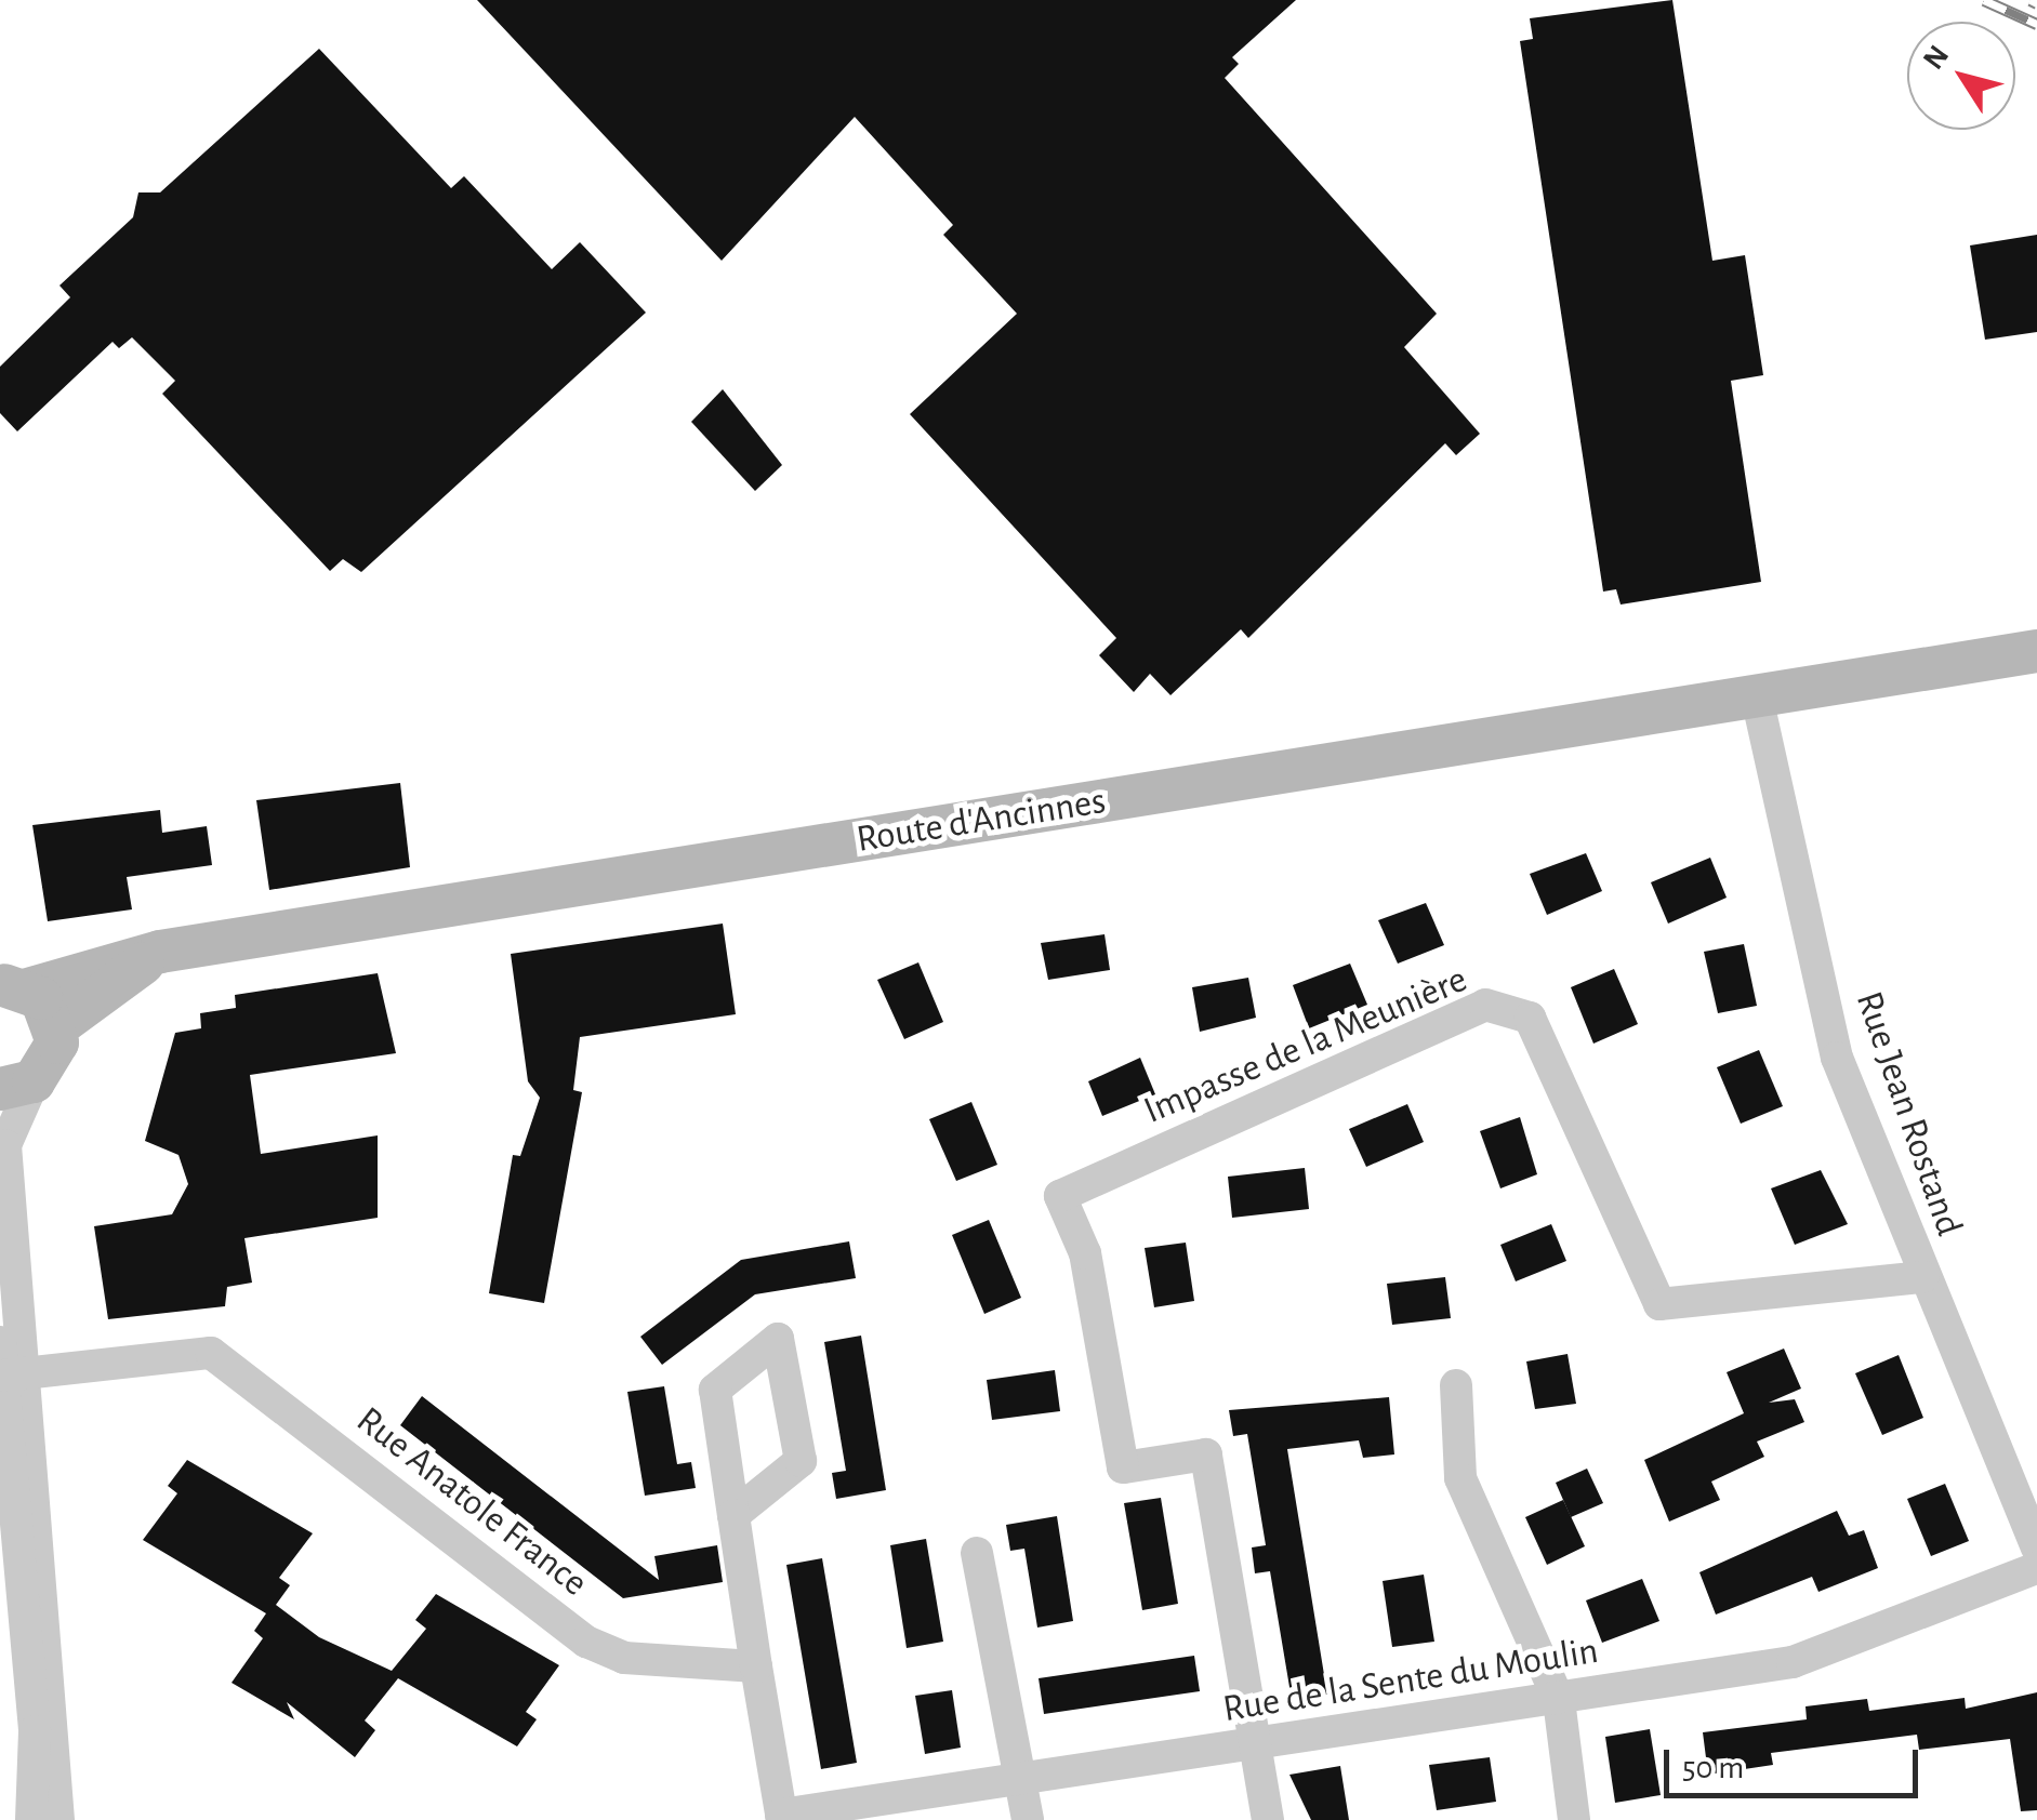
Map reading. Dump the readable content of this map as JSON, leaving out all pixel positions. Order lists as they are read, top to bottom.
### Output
{
  "streets": {
    "main road": ["Route d'Ancinnes"],
    "street": [
      "Impasse de la Meunière",
      "Rue Jean Rostand",
      "Rue Anatole France",
      "Rue de la Sente du Moulin"
    ]
  },
  "crossings": [
    ["Route d'Ancinnes", "Rue Jean Rostand"],
    ["Impasse de la Meunière", "Rue Jean Rostand"],
    ["Impasse de la Meunière", "Rue de la Sente du Moulin"]
  ],
  "scale_bar": "50 m",
  "north": "top left"
}
